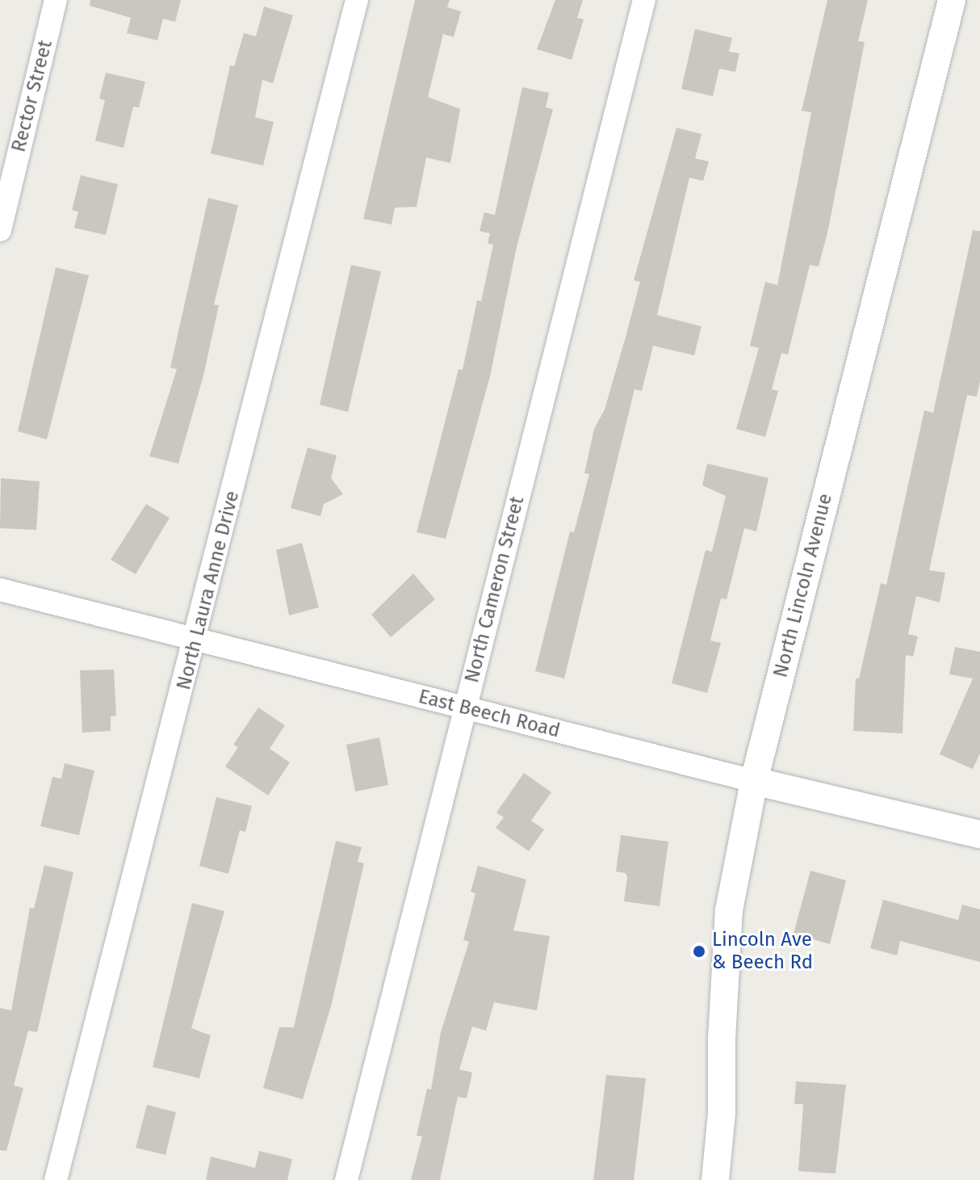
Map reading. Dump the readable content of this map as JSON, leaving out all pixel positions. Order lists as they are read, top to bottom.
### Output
{
  "streets": {
    "street": [
      "Rector Street",
      "North Lincoln Avenue",
      "North Cameron Street",
      "North Laura Anne Drive",
      "East Beech Road"
    ]
  },
  "crossings": [
    ["North Lincoln Avenue", "East Beech Road"],
    ["North Cameron Street", "East Beech Road"],
    ["North Laura Anne Drive", "East Beech Road"]
  ],
  "places": ["Lincoln Ave & Beech Rd"]
}
